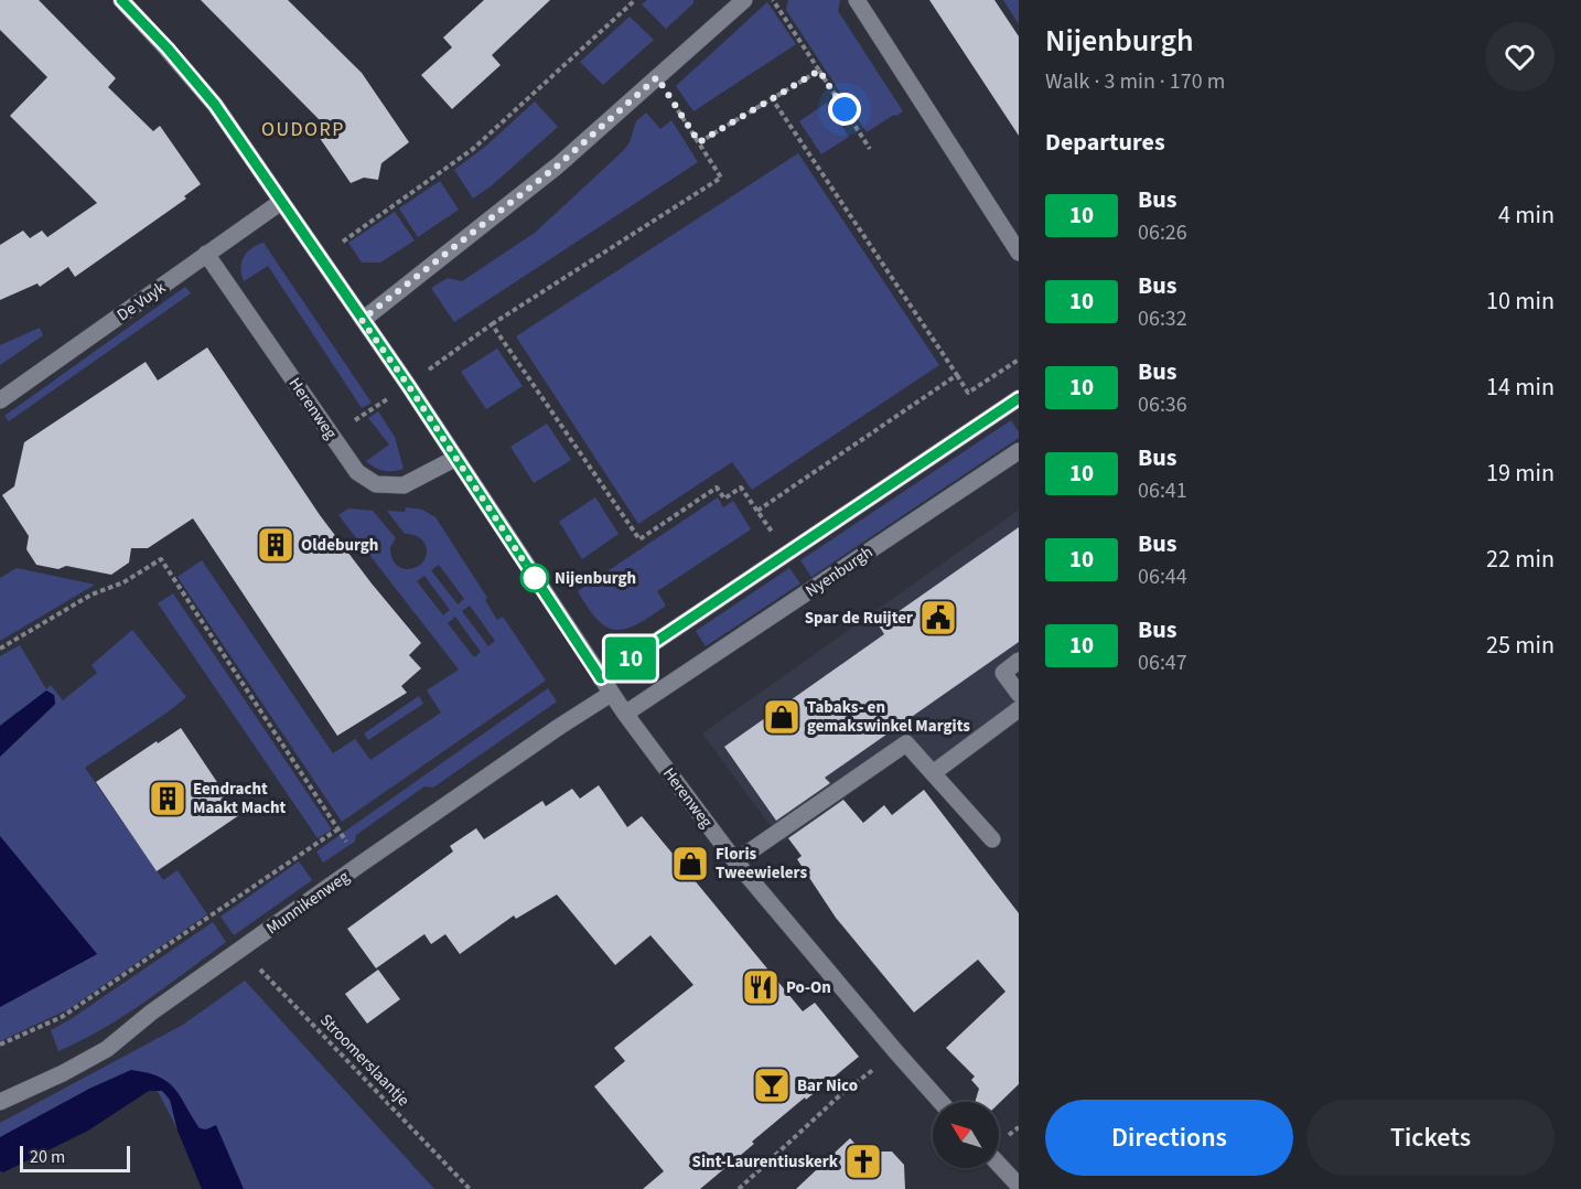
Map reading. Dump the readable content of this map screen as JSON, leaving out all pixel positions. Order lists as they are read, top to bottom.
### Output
{
  "streets": {
    "street": [
      "De Vuyk",
      "Herenweg",
      "Nyenburgh",
      "Munnikenweg"
    ],
    "path": ["Stroomerslaantje"]
  },
  "crossings": [
    ["De Vuyk", "Herenweg"],
    ["Herenweg", "Nyenburgh"],
    ["Herenweg", "Munnikenweg"],
    ["Munnikenweg", "Stroomerslaantje"]
  ],
  "districts": ["OUDORP"],
  "places": {
    "building": ["Oldeburgh", "Eendracht Maakt Macht"],
    "other": ["Nijenburgh"],
    "public building": ["Spar de Ruijter"],
    "shop": ["Tabaks- en gemakswinkel Margits", "Floris Tweewielers"],
    "restaurant": ["Po-On"],
    "bar": ["Bar Nico"],
    "church": ["Sint-Laurentiuskerk"]
  },
  "lines": ["bus line 10"],
  "scale_bar": "20 m",
  "north": "top left",
  "page": {
    "on_map": "10",
    "heading": [
      ["Nijenburgh", "Walk · 3 min · 170 m"],
      "Departures"
    ],
    "list": [
      {
        "mark": "10",
        "name": "Bus",
        "note": "06:26",
        "value": "4 min"
      },
      {
        "mark": "10",
        "name": "Bus",
        "note": "06:32",
        "value": "10 min"
      },
      {
        "mark": "10",
        "name": "Bus",
        "note": "06:36",
        "value": "14 min"
      },
      {
        "mark": "10",
        "name": "Bus",
        "note": "06:41",
        "value": "19 min"
      },
      {
        "mark": "10",
        "name": "Bus",
        "note": "06:44",
        "value": "22 min"
      },
      {
        "mark": "10",
        "name": "Bus",
        "note": "06:47",
        "value": "25 min"
      }
    ],
    "buttons": ["Directions", "Tickets"],
    "scale": "20 m"
  }
}
